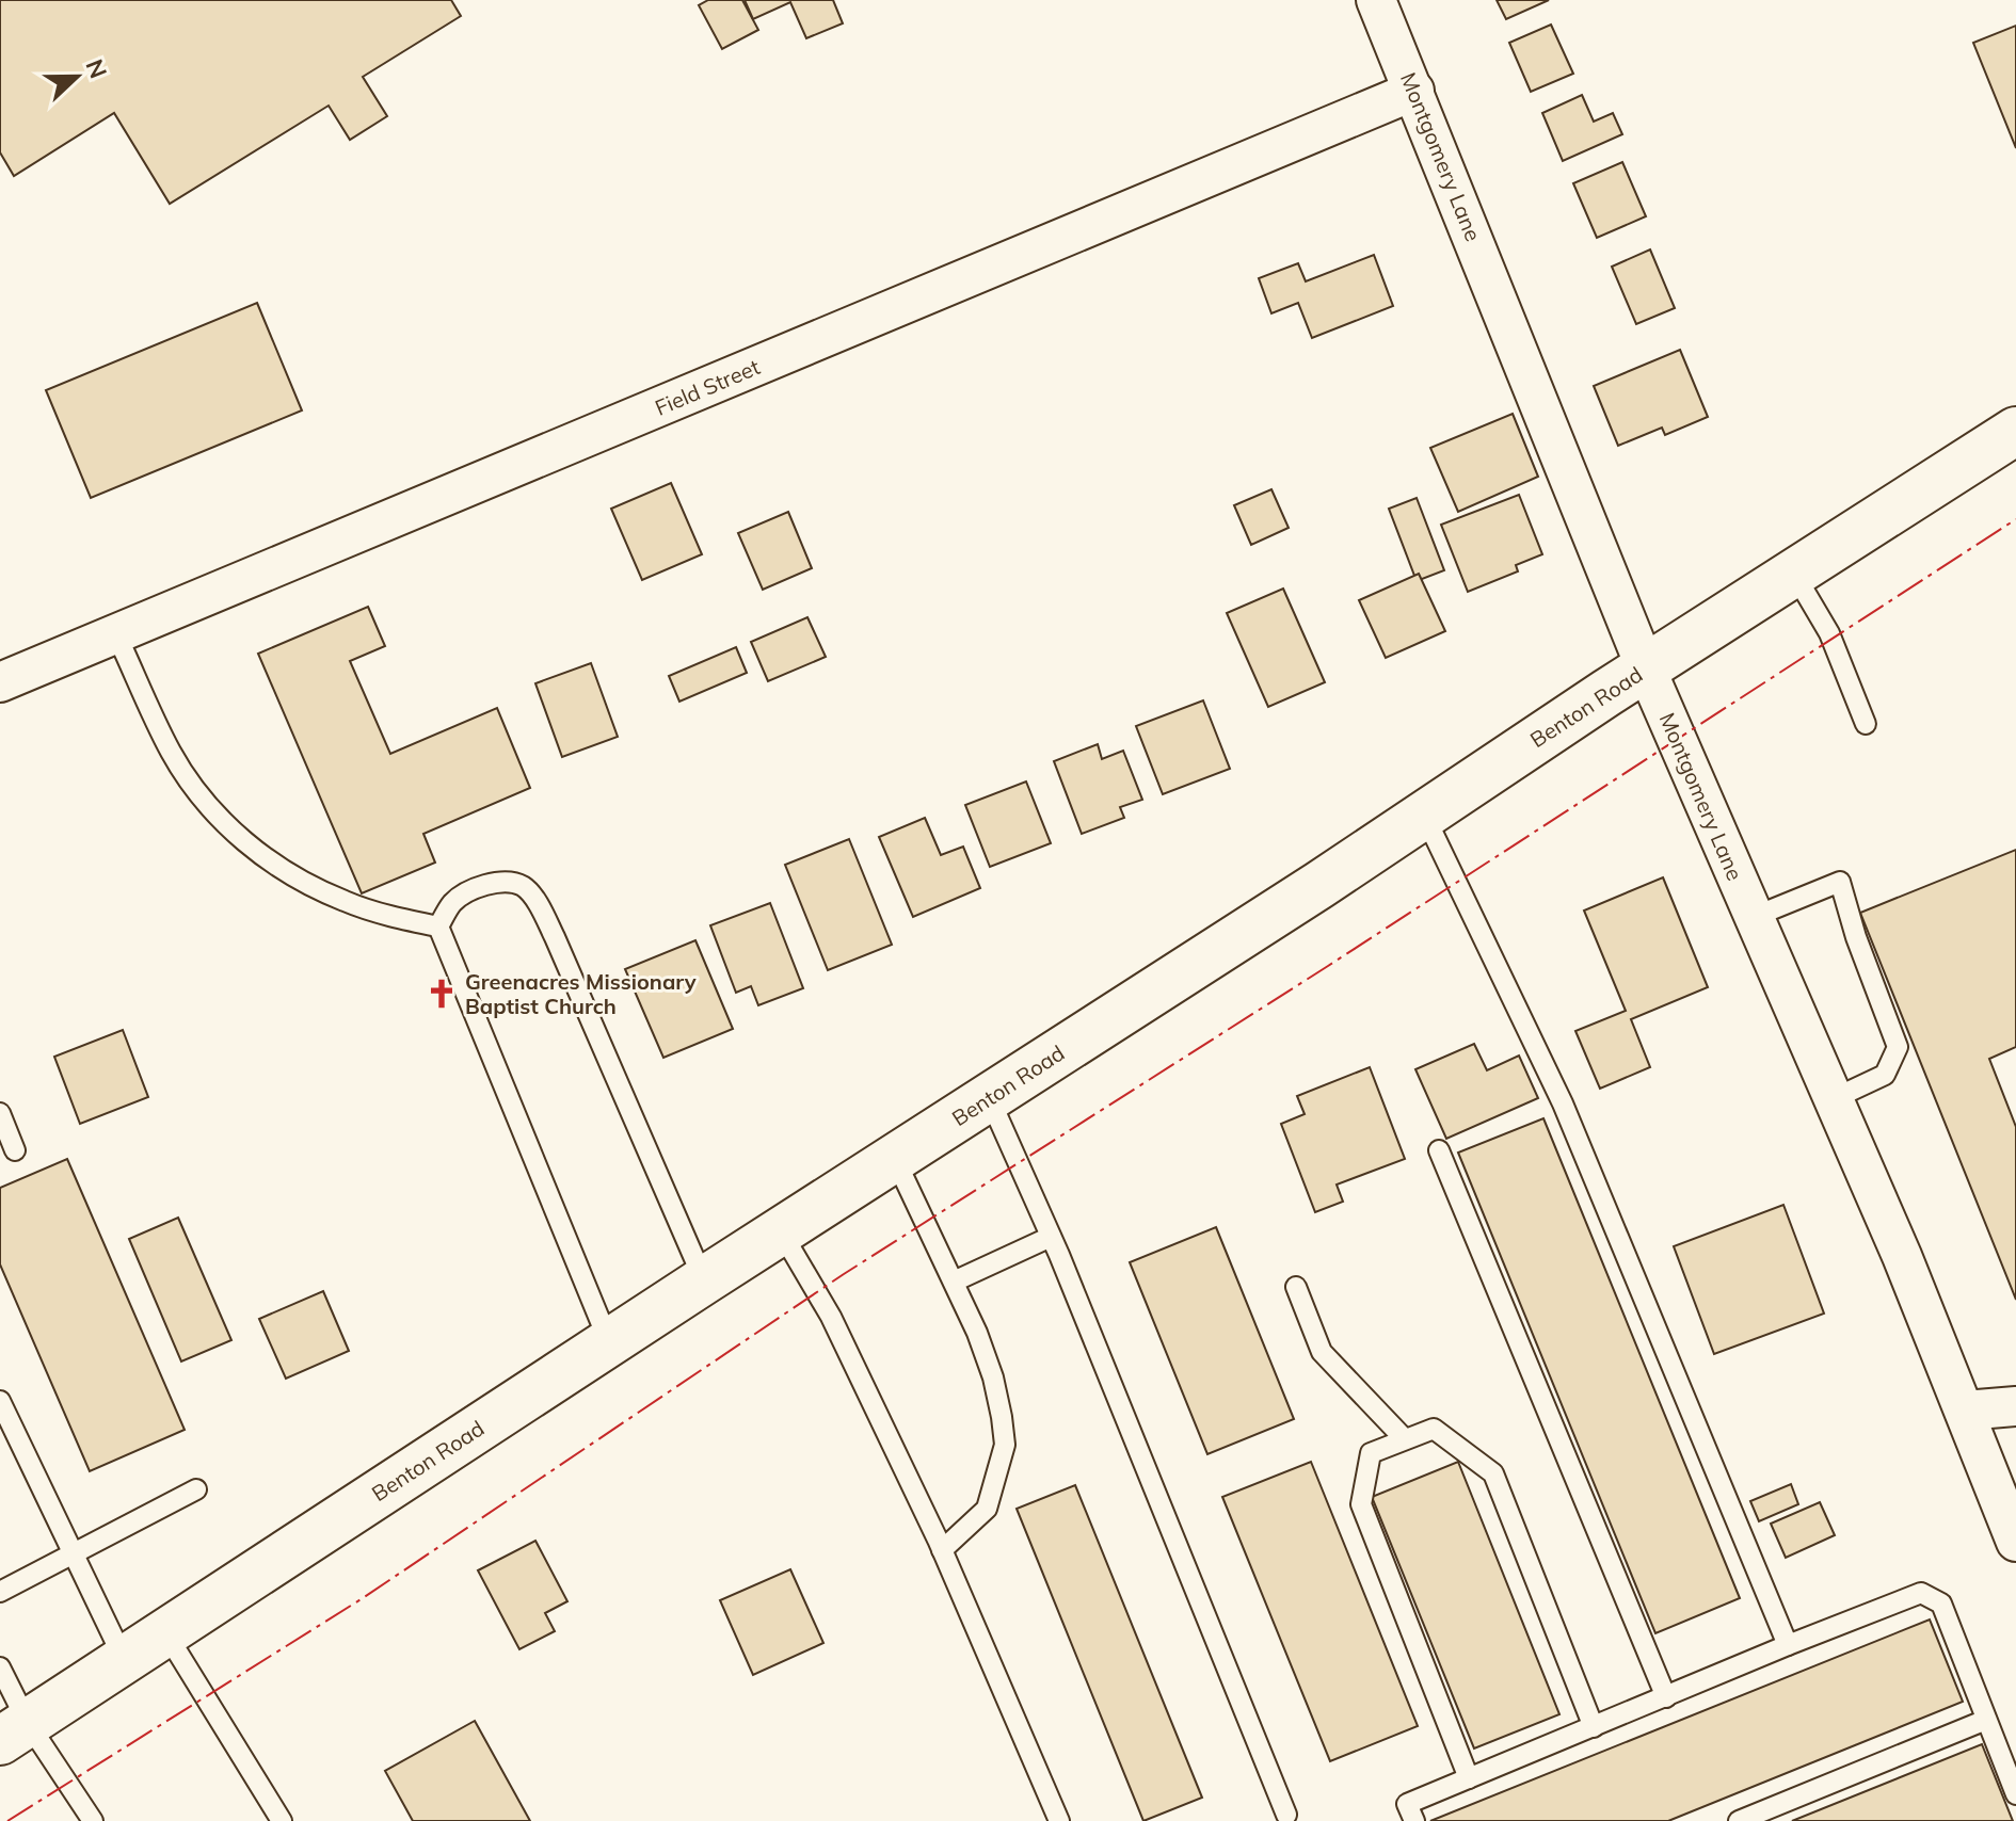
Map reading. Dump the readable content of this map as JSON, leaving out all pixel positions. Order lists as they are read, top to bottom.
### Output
{
  "streets": {
    "main road": ["Benton Road"],
    "street": ["Montgomery Lane", "Field Street"]
  },
  "crossings": [
    ["Montgomery Lane", "Field Street"],
    ["Montgomery Lane", "Benton Road"]
  ],
  "places": {
    "church": ["Greenacres Missionary Baptist Church"]
  },
  "north": "right"
}
